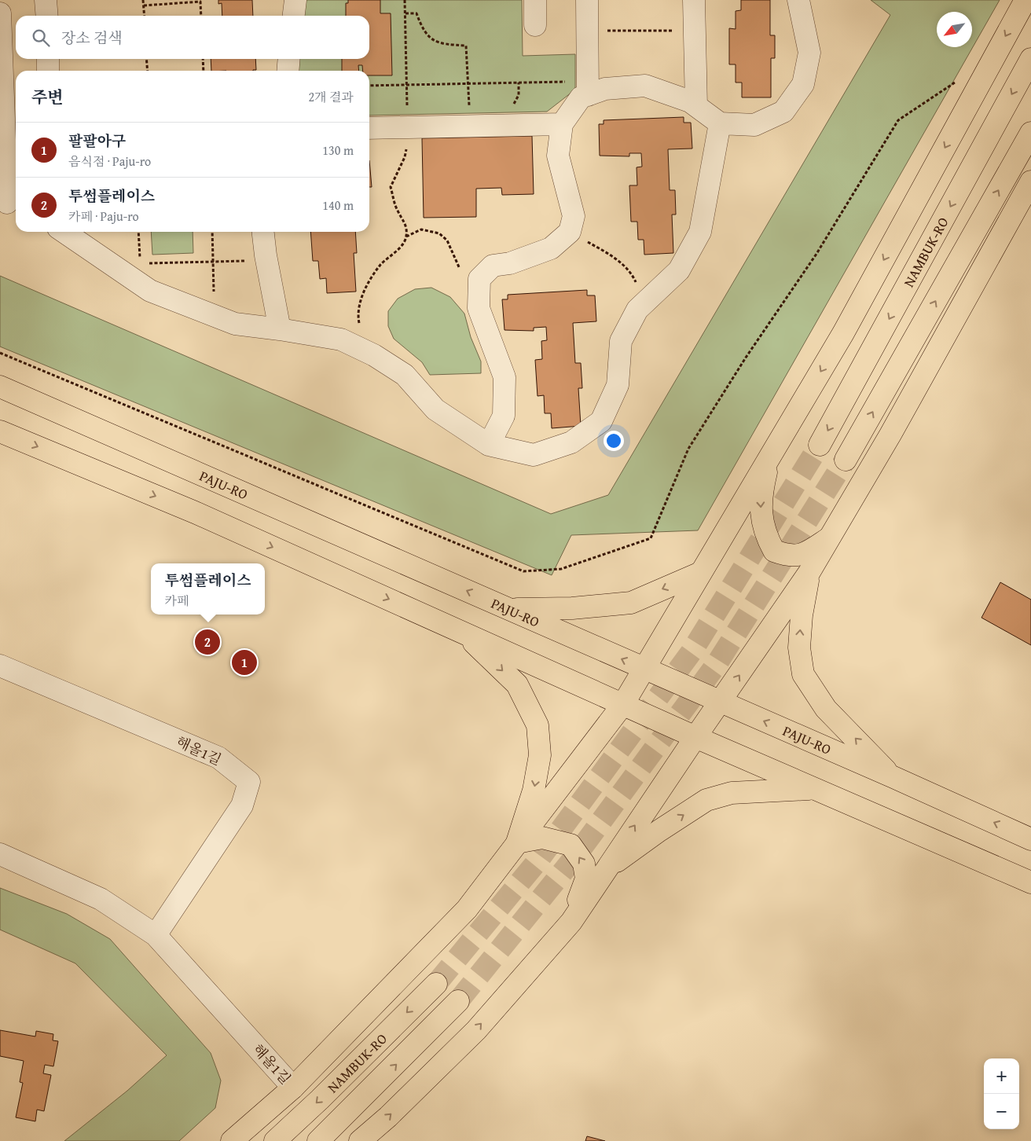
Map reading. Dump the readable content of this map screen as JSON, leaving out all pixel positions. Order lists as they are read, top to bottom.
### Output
{
  "streets": {
    "main road": ["NAMBUK-RO", "PAJU-RO"],
    "street": ["해올1길"]
  },
  "north": "bottom left",
  "page": {
    "search": "장소 검색",
    "heading": ["주변", "2개 결과"],
    "list": [
      {
        "mark": "1",
        "name": "팔팔아구",
        "note": "음식점 · Paju-ro",
        "value": "130 m"
      },
      {
        "mark": "2",
        "name": "투썸플레이스",
        "note": "카페 · Paju-ro",
        "value": "140 m"
      }
    ],
    "popup": ["투썸플레이스", "카페"],
    "pins": ["2", "1"],
    "map_buttons": ["+", "−"]
  }
}
